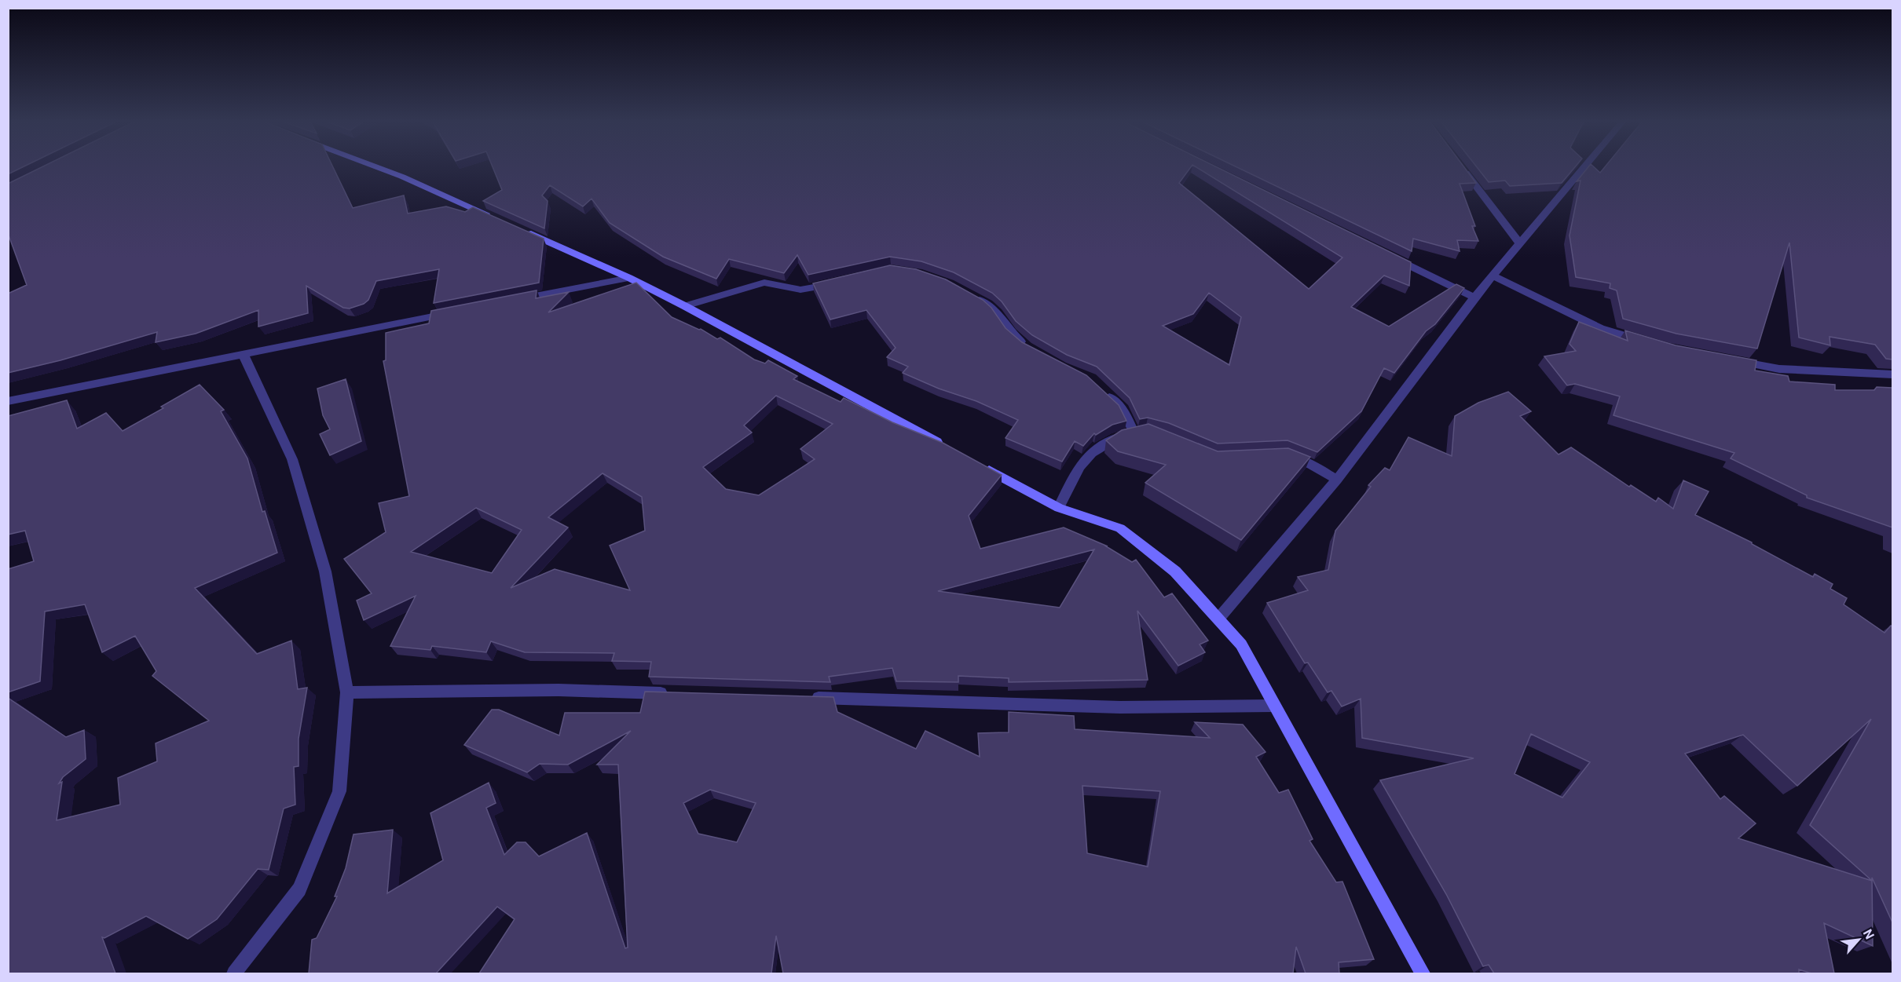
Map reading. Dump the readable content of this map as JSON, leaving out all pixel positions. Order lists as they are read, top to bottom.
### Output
{
  "north": "top right"
}
